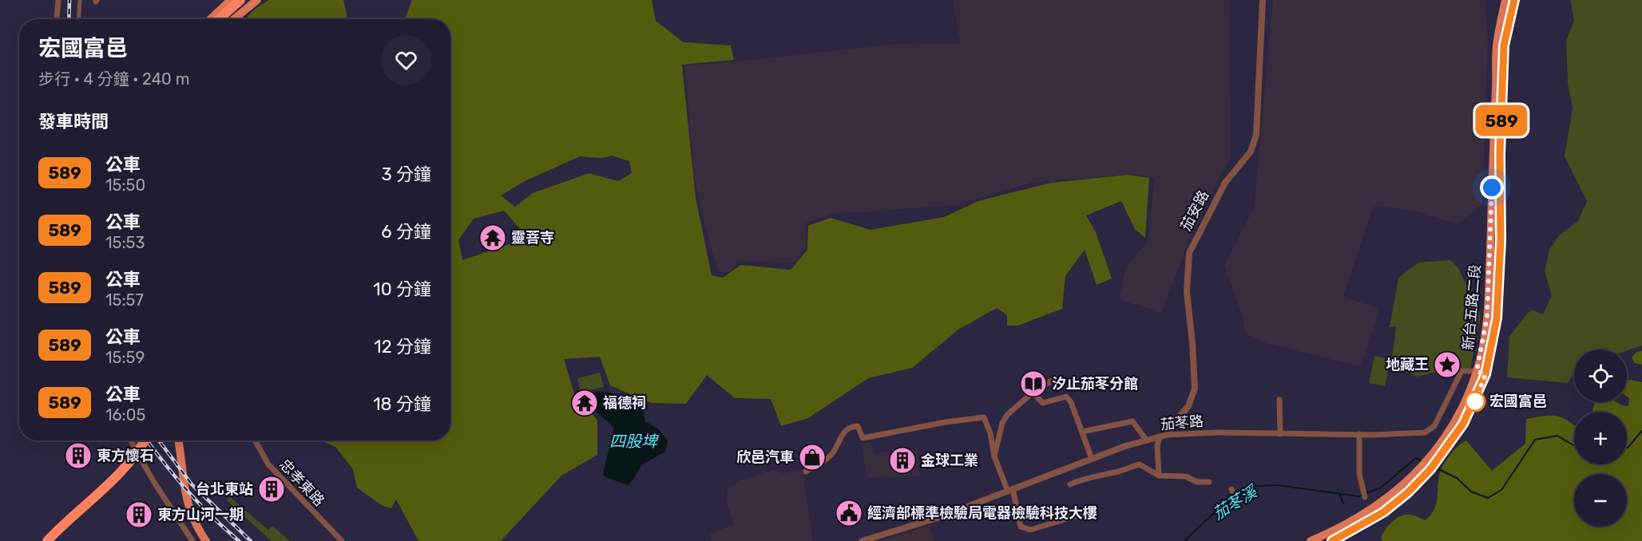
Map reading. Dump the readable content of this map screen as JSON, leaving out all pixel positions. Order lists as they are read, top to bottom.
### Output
{
  "streets": {
    "main road": ["新台五路二段"],
    "street": ["茄安路", "茄苳路", "忠孝東路"]
  },
  "crossings": [
    ["茄安路", "茄苳路"],
    ["新台五路二段", "茄苳路"]
  ],
  "water": ["四股埤", "茄苳溪"],
  "places": {
    "temple": ["靈菩寺", "福德祠"],
    "place": ["地藏王"],
    "library": ["汐止茄苳分館"],
    "other": ["宏國富邑"],
    "building": [
      "東方懷石",
      "金球工業",
      "台北東站",
      "東方山河一期"
    ],
    "shop": ["欣邑汽車"],
    "public building": ["經濟部標準檢驗局電器檢驗科技大樓"]
  },
  "lines": ["bus line 589"],
  "page": {
    "on_map": "589",
    "heading": [
      ["宏國富邑", "步行 · 4 分鐘 · 240 m"],
      "發車時間"
    ],
    "list": [
      {
        "mark": "589",
        "name": "公車",
        "note": "15:50",
        "value": "3 分鐘"
      },
      {
        "mark": "589",
        "name": "公車",
        "note": "15:53",
        "value": "6 分鐘"
      },
      {
        "mark": "589",
        "name": "公車",
        "note": "15:57",
        "value": "10 分鐘"
      },
      {
        "mark": "589",
        "name": "公車",
        "note": "15:59",
        "value": "12 分鐘"
      },
      {
        "mark": "589",
        "name": "公車",
        "note": "16:05",
        "value": "18 分鐘"
      }
    ],
    "map_buttons": ["+", "−"]
  }
}
